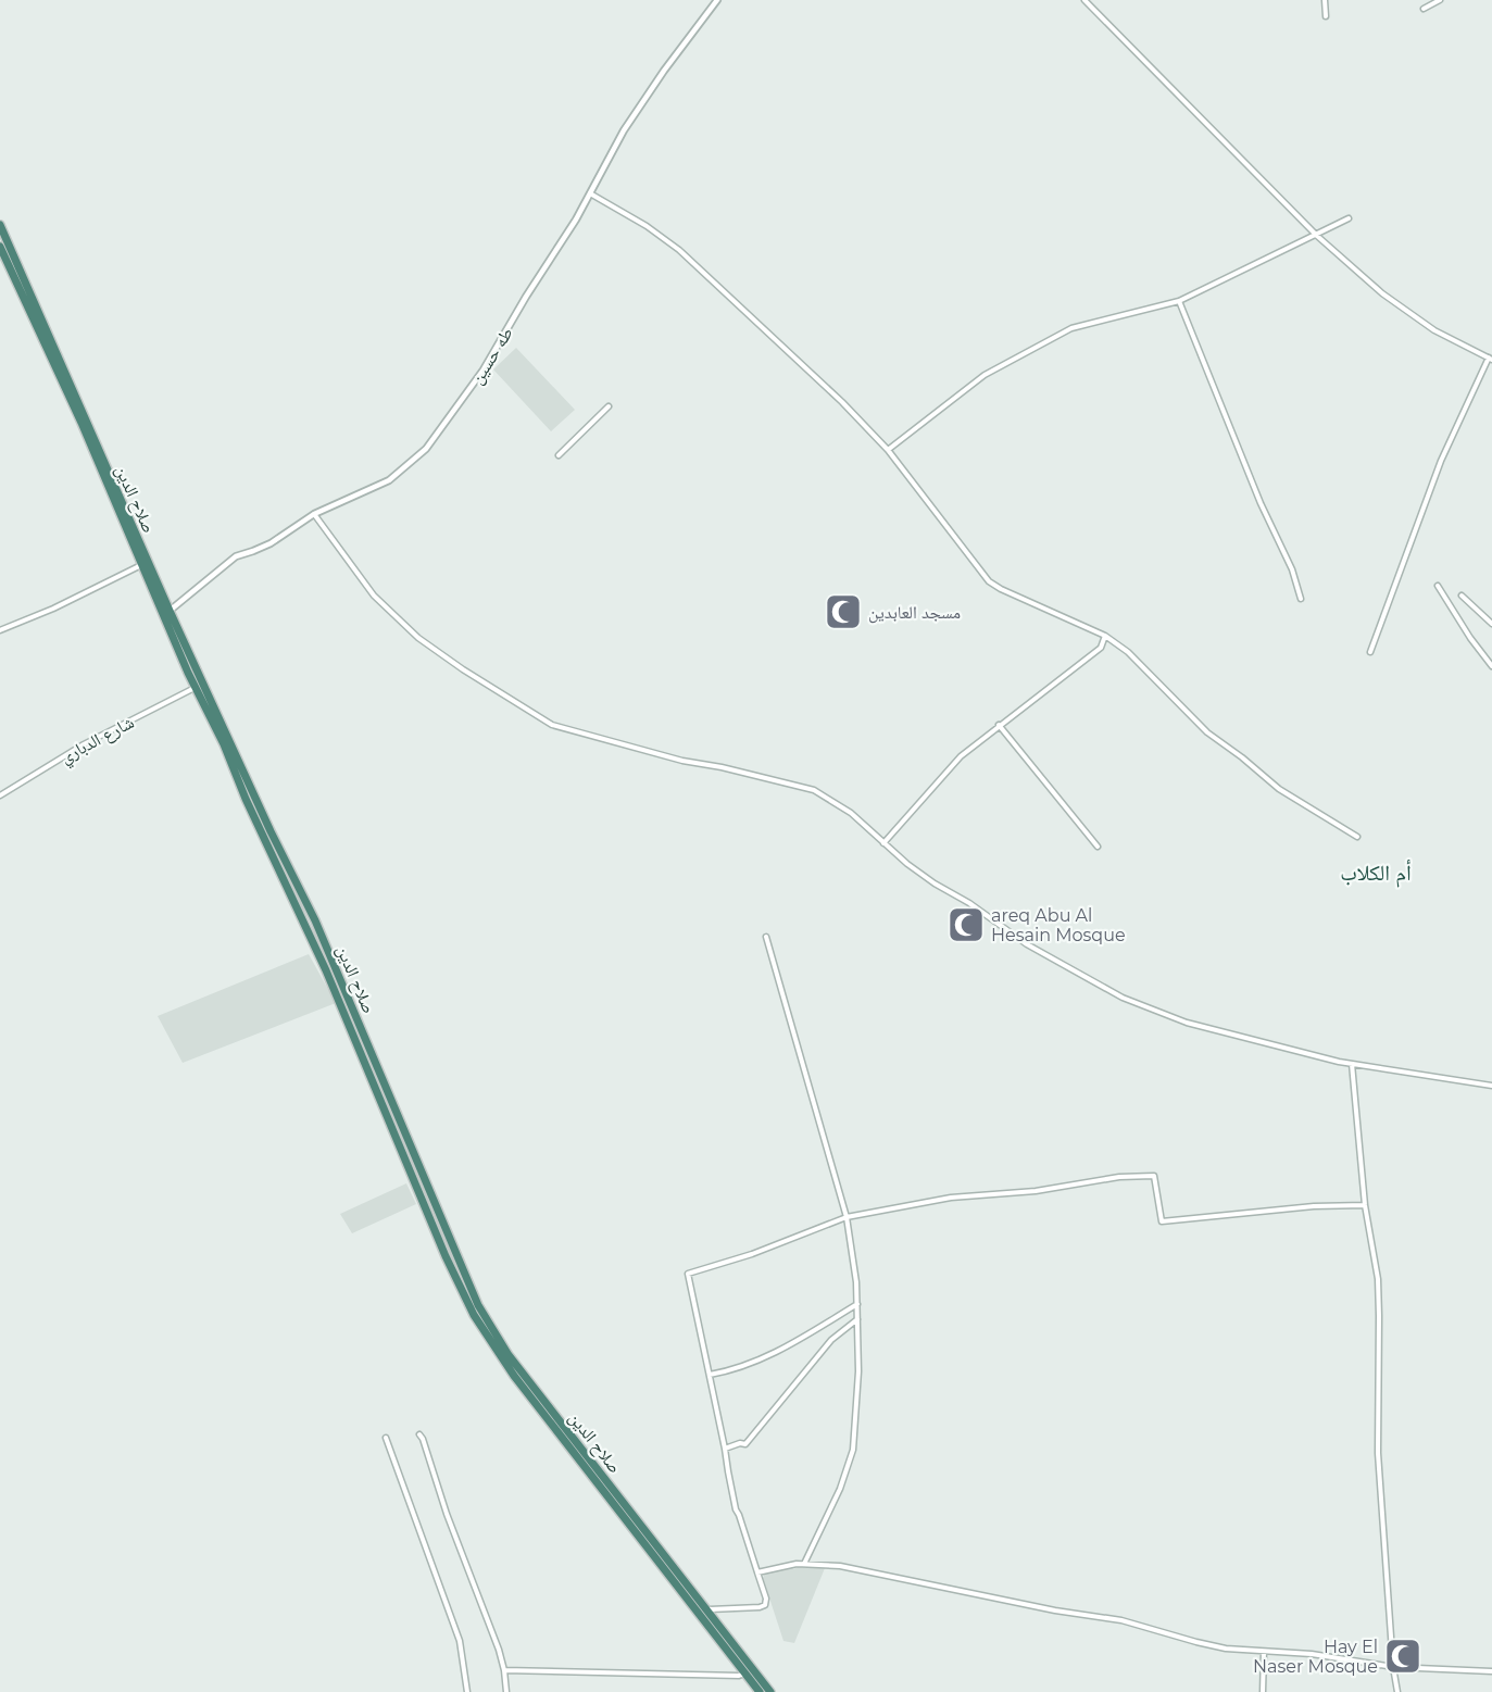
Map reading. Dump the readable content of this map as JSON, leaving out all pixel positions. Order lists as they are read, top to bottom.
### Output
{
  "streets": {
    "highway": ["صلاح الدين"],
    "street": ["طه حسين", "شارع الدباري"]
  },
  "crossings": [
    ["طه حسين", "صلاح الدين"],
    ["صلاح الدين", "شارع الدباري"]
  ],
  "districts": ["أم الكلاب"],
  "places": {
    "mosque": ["مسجد العابدين", "areq Abu Al Hesain Mosque", "Hay El Naser Mosque"]
  }
}
